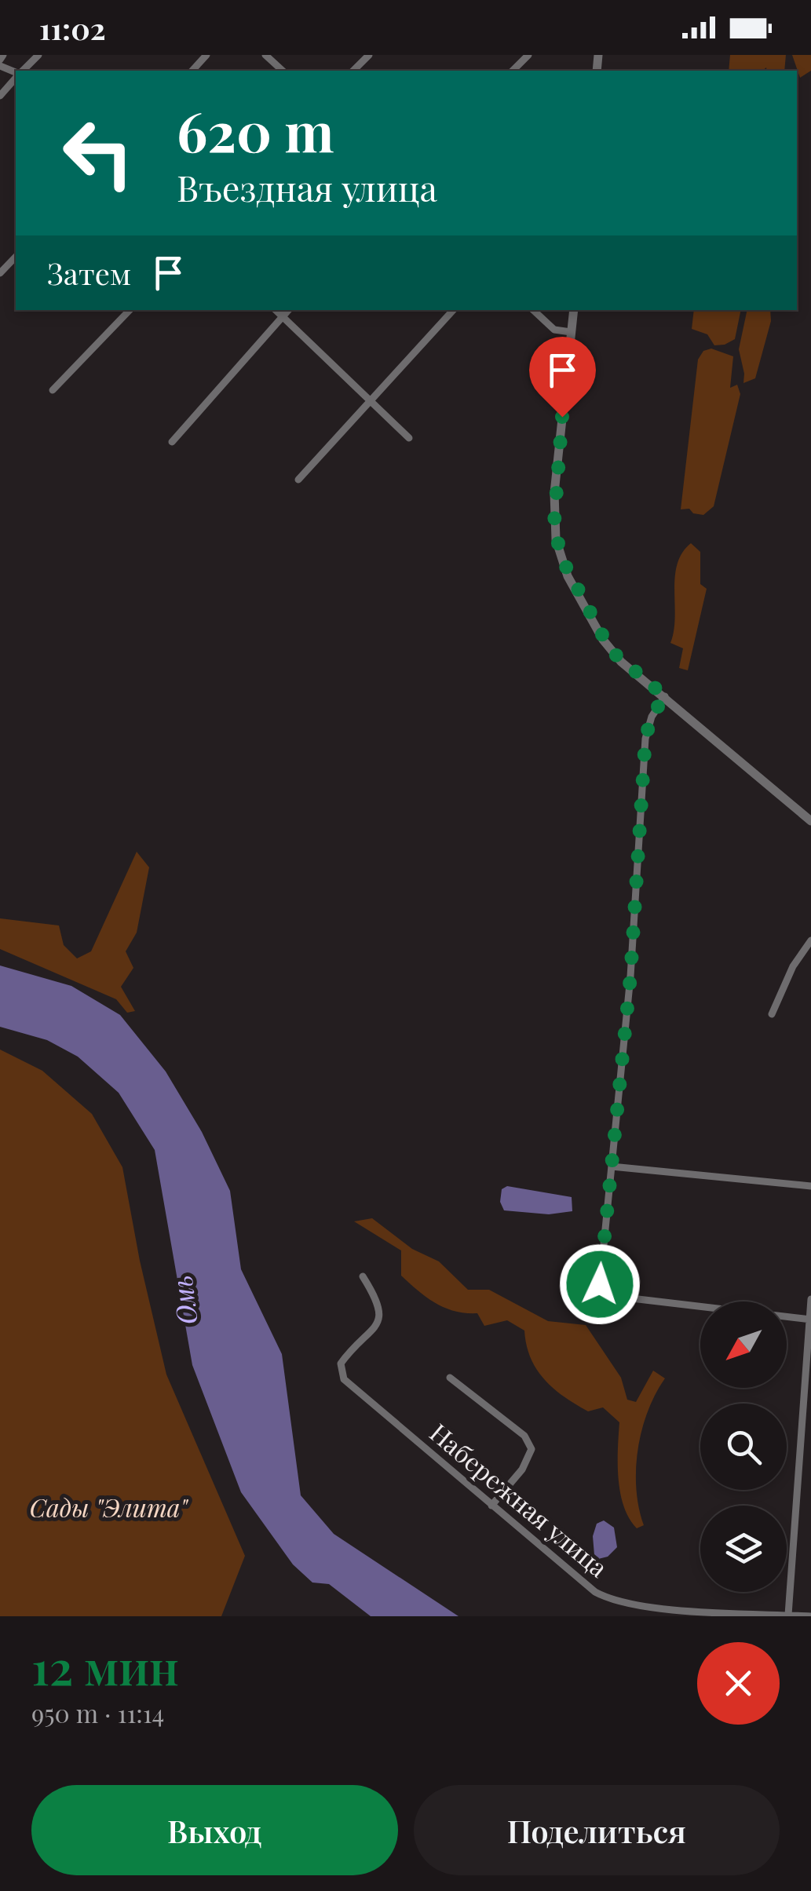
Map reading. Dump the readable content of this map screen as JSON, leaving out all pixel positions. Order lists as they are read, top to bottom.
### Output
{
  "streets": {
    "street": ["Набережная улица"]
  },
  "water": ["Омь"],
  "parks": ["Сады \"Элита\""],
  "north": "bottom left",
  "page": {
    "status": "11:02",
    "turn": ["620 m", "Въездная улица"],
    "then": "Затем",
    "heading": ["12 мин", "950 m · 11:14"],
    "buttons": ["Выход", "Поделиться"]
  }
}
